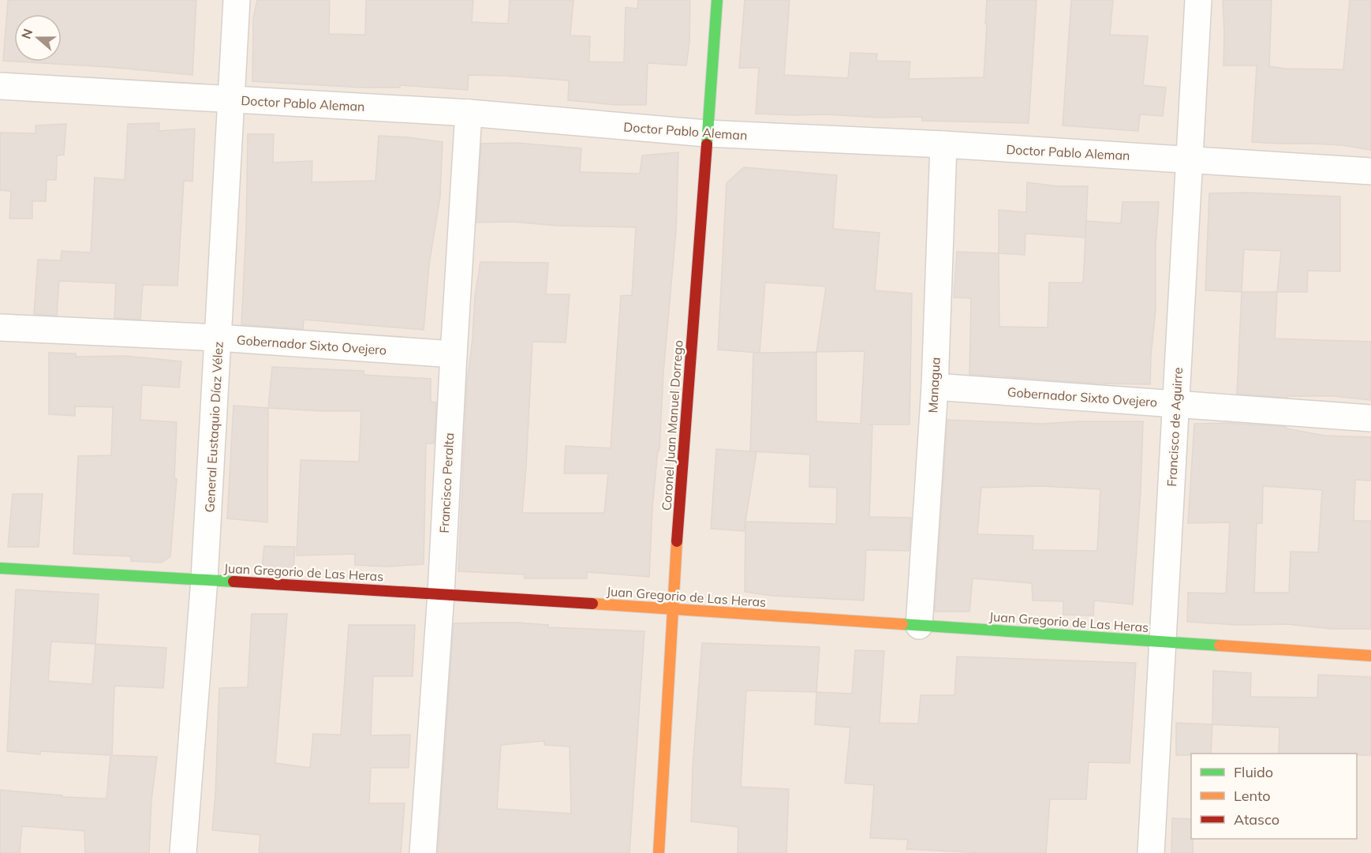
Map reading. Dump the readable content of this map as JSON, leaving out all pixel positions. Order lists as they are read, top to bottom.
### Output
{
  "streets": {
    "street": [
      "Doctor Pablo Aleman",
      "Gobernador Sixto Ovejero",
      "Managua",
      "Coronel Juan Manuel Dorrego",
      "General Eustaquio Díaz Vélez",
      "Francisco de Aguirre",
      "Francisco Peralta",
      "Juan Gregorio de Las Heras"
    ]
  },
  "crossings": [
    ["Doctor Pablo Aleman", "Managua"],
    ["Doctor Pablo Aleman", "Coronel Juan Manuel Dorrego"],
    ["Doctor Pablo Aleman", "General Eustaquio Díaz Vélez"],
    ["Doctor Pablo Aleman", "Francisco de Aguirre"],
    ["Doctor Pablo Aleman", "Francisco Peralta"],
    ["Gobernador Sixto Ovejero", "Managua"],
    ["Gobernador Sixto Ovejero", "General Eustaquio Díaz Vélez"],
    ["Gobernador Sixto Ovejero", "Francisco de Aguirre"],
    ["Gobernador Sixto Ovejero", "Francisco Peralta"],
    ["Managua", "Juan Gregorio de Las Heras"],
    ["Coronel Juan Manuel Dorrego", "Juan Gregorio de Las Heras"],
    ["General Eustaquio Díaz Vélez", "Juan Gregorio de Las Heras"],
    ["Francisco de Aguirre", "Juan Gregorio de Las Heras"],
    ["Francisco Peralta", "Juan Gregorio de Las Heras"]
  ],
  "legend": ["Fluido", "Lento", "Atasco"],
  "north": "left"
}
